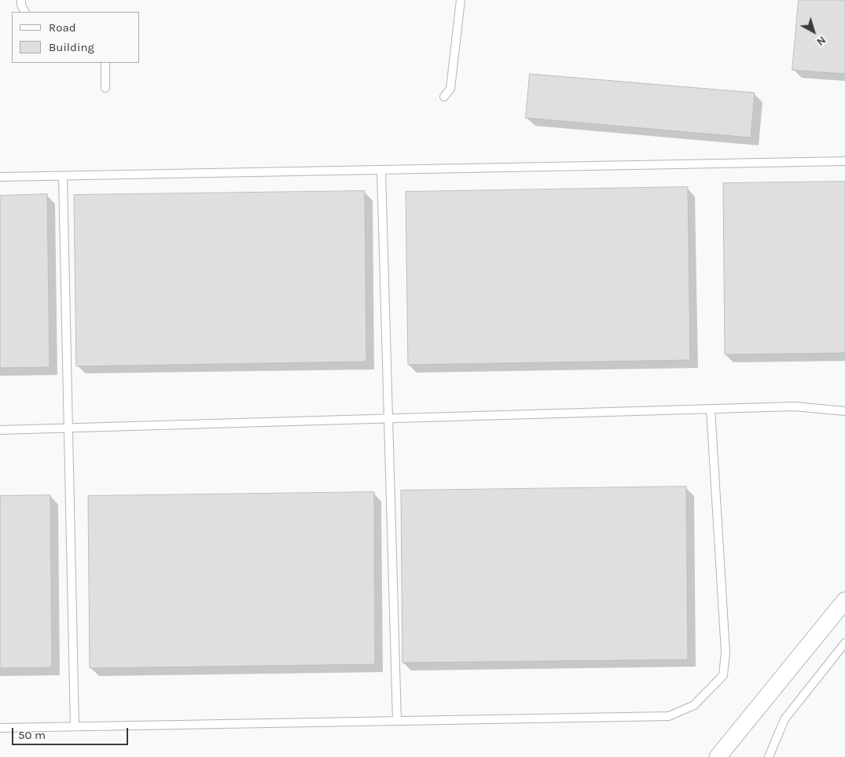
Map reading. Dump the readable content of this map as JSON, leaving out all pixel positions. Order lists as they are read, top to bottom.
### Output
{
  "legend": ["Road", "Building"],
  "scale_bar": "50 m",
  "north": "bottom right"
}
